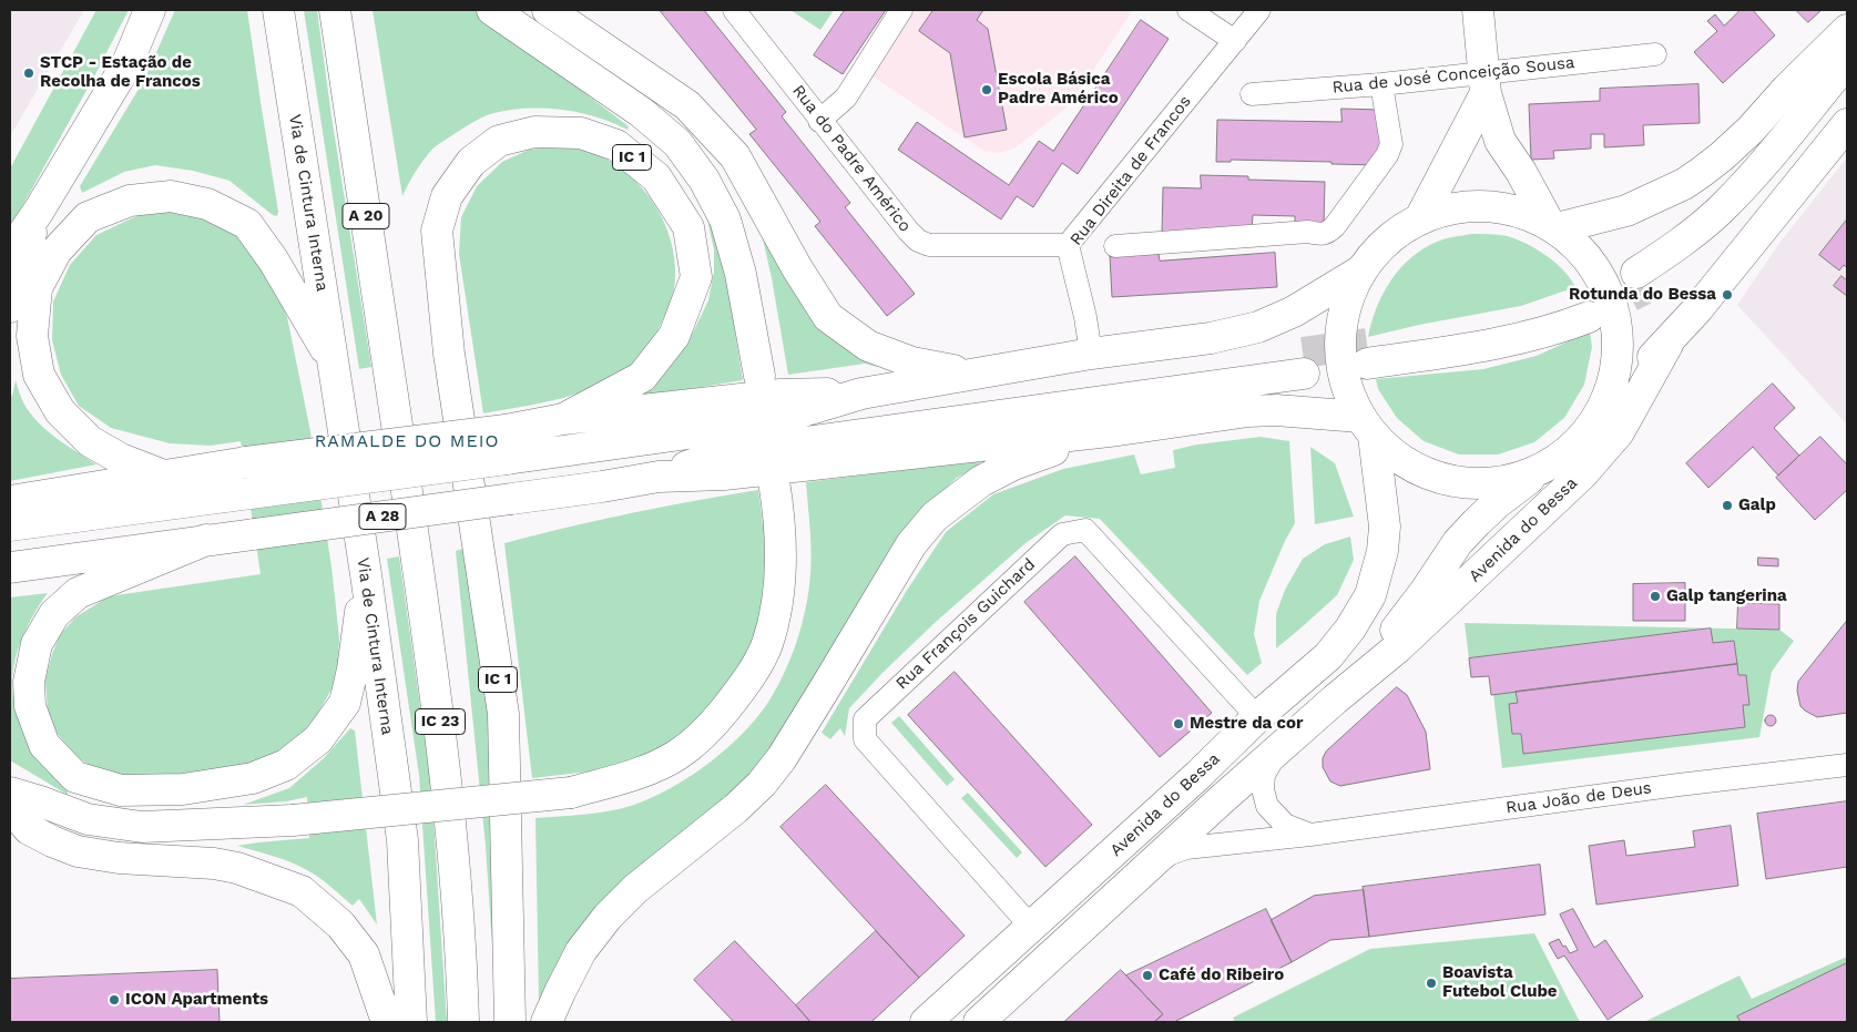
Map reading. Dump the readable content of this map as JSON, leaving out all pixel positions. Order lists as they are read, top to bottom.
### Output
{
  "streets": {
    "main road": [
      "IC 1",
      "Via de Cintura Interna",
      "A 20",
      "A 28",
      "Avenida do Bessa",
      "IC 23"
    ],
    "street": [
      "Rua de José Conceição Sousa",
      "Rua do Padre Américo",
      "Rua Direita de Francos",
      "Rua François Guichard",
      "Rua João de Deus"
    ]
  },
  "crossings": [
    ["Rua do Padre Américo", "Rua Direita de Francos"],
    ["A 20", "IC 23"],
    ["Avenida do Bessa", "Rua François Guichard"],
    ["Avenida do Bessa", "Rua João de Deus"]
  ],
  "districts": ["RAMALDE DO MEIO"],
  "places": [
    "STCP - Estação de Recolha de Francos",
    "Escola Básica Padre Américo",
    "Rotunda do Bessa",
    "Galp",
    "Galp tangerina",
    "Mestre da cor",
    "Café do Ribeiro",
    "Boavista Futebol Clube",
    "ICON Apartments"
  ]
}
